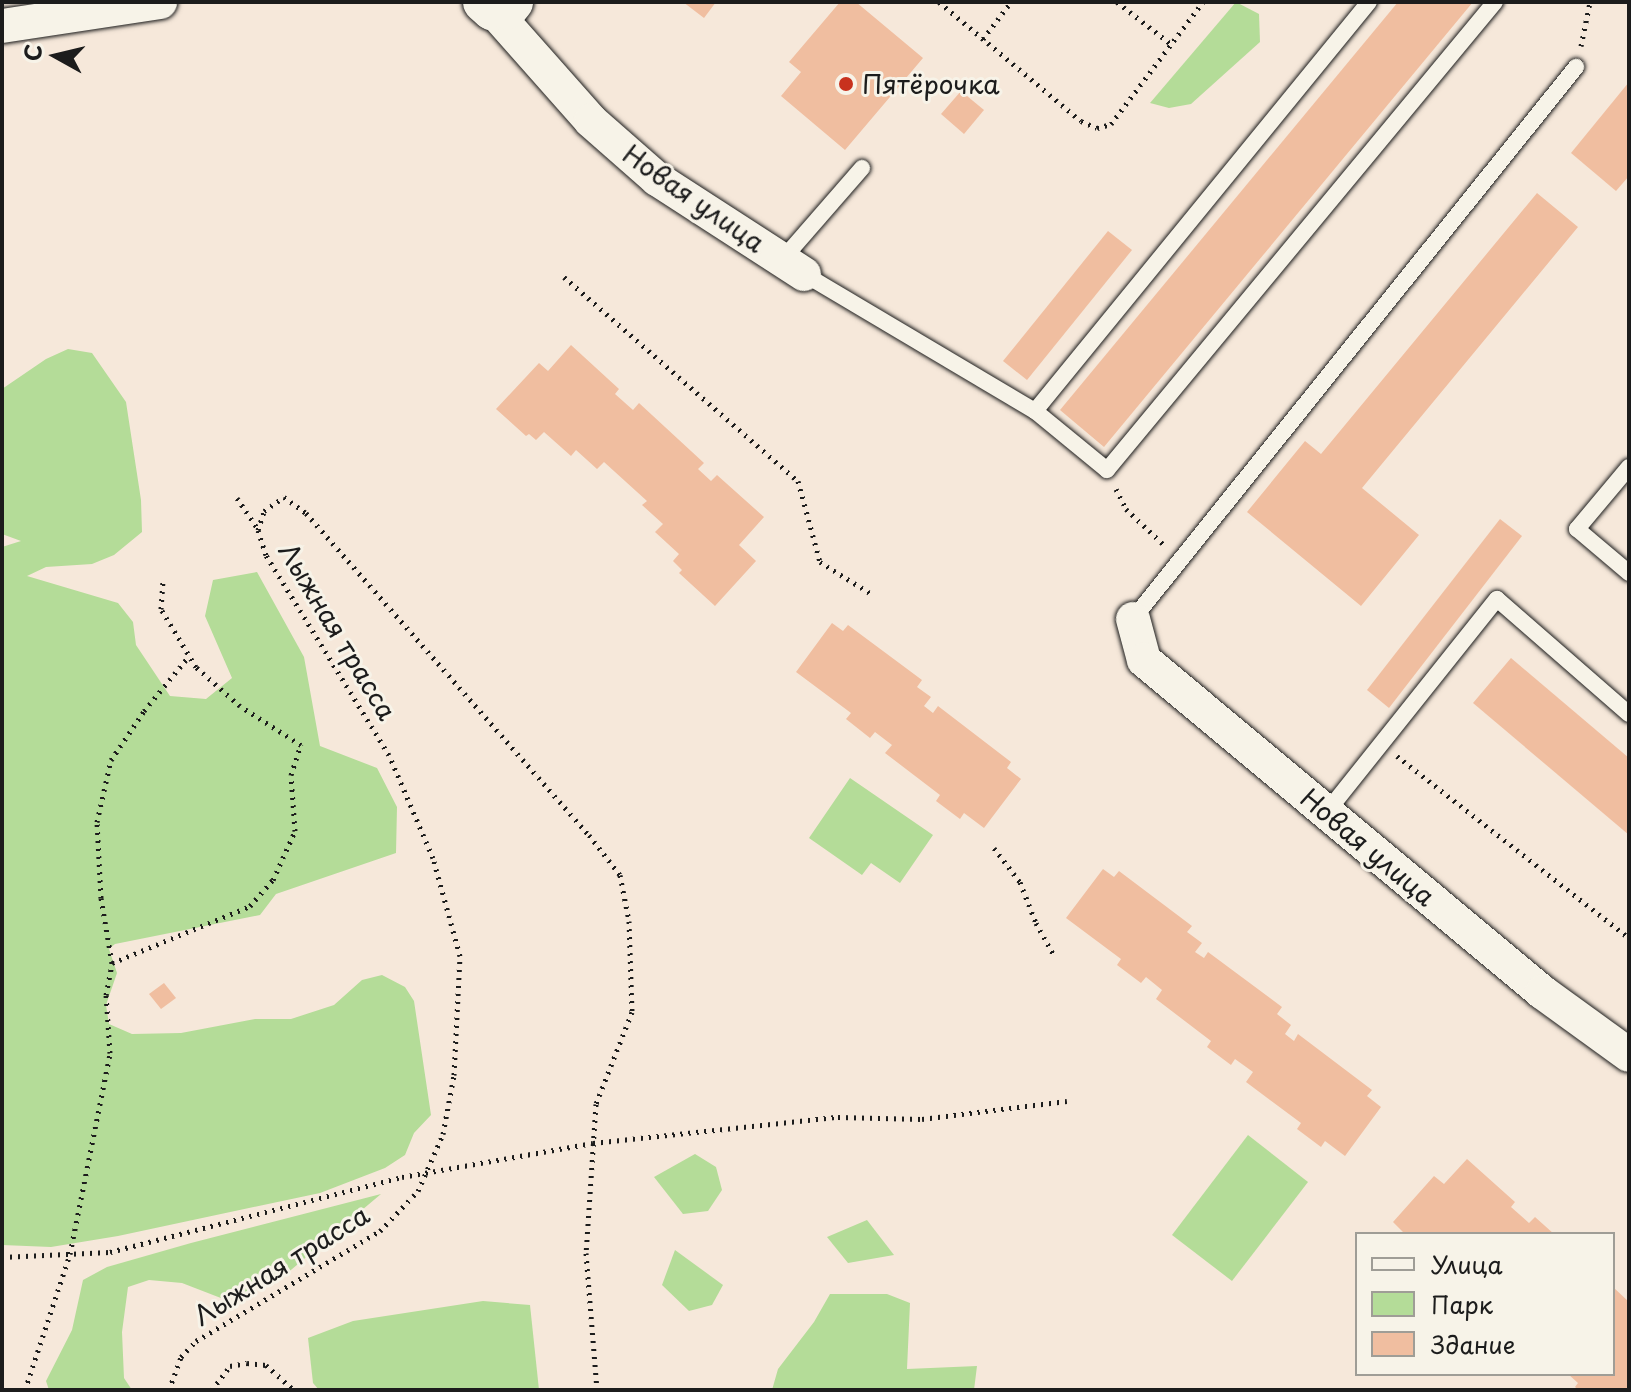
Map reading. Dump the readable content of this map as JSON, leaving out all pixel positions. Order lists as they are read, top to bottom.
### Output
{
  "streets": {
    "street": ["Новая улица"],
    "path": ["Лыжная трасса"]
  },
  "places": ["Пятёрочка"],
  "legend": ["Улица", "Парк", "Здание"],
  "north": "left"
}
